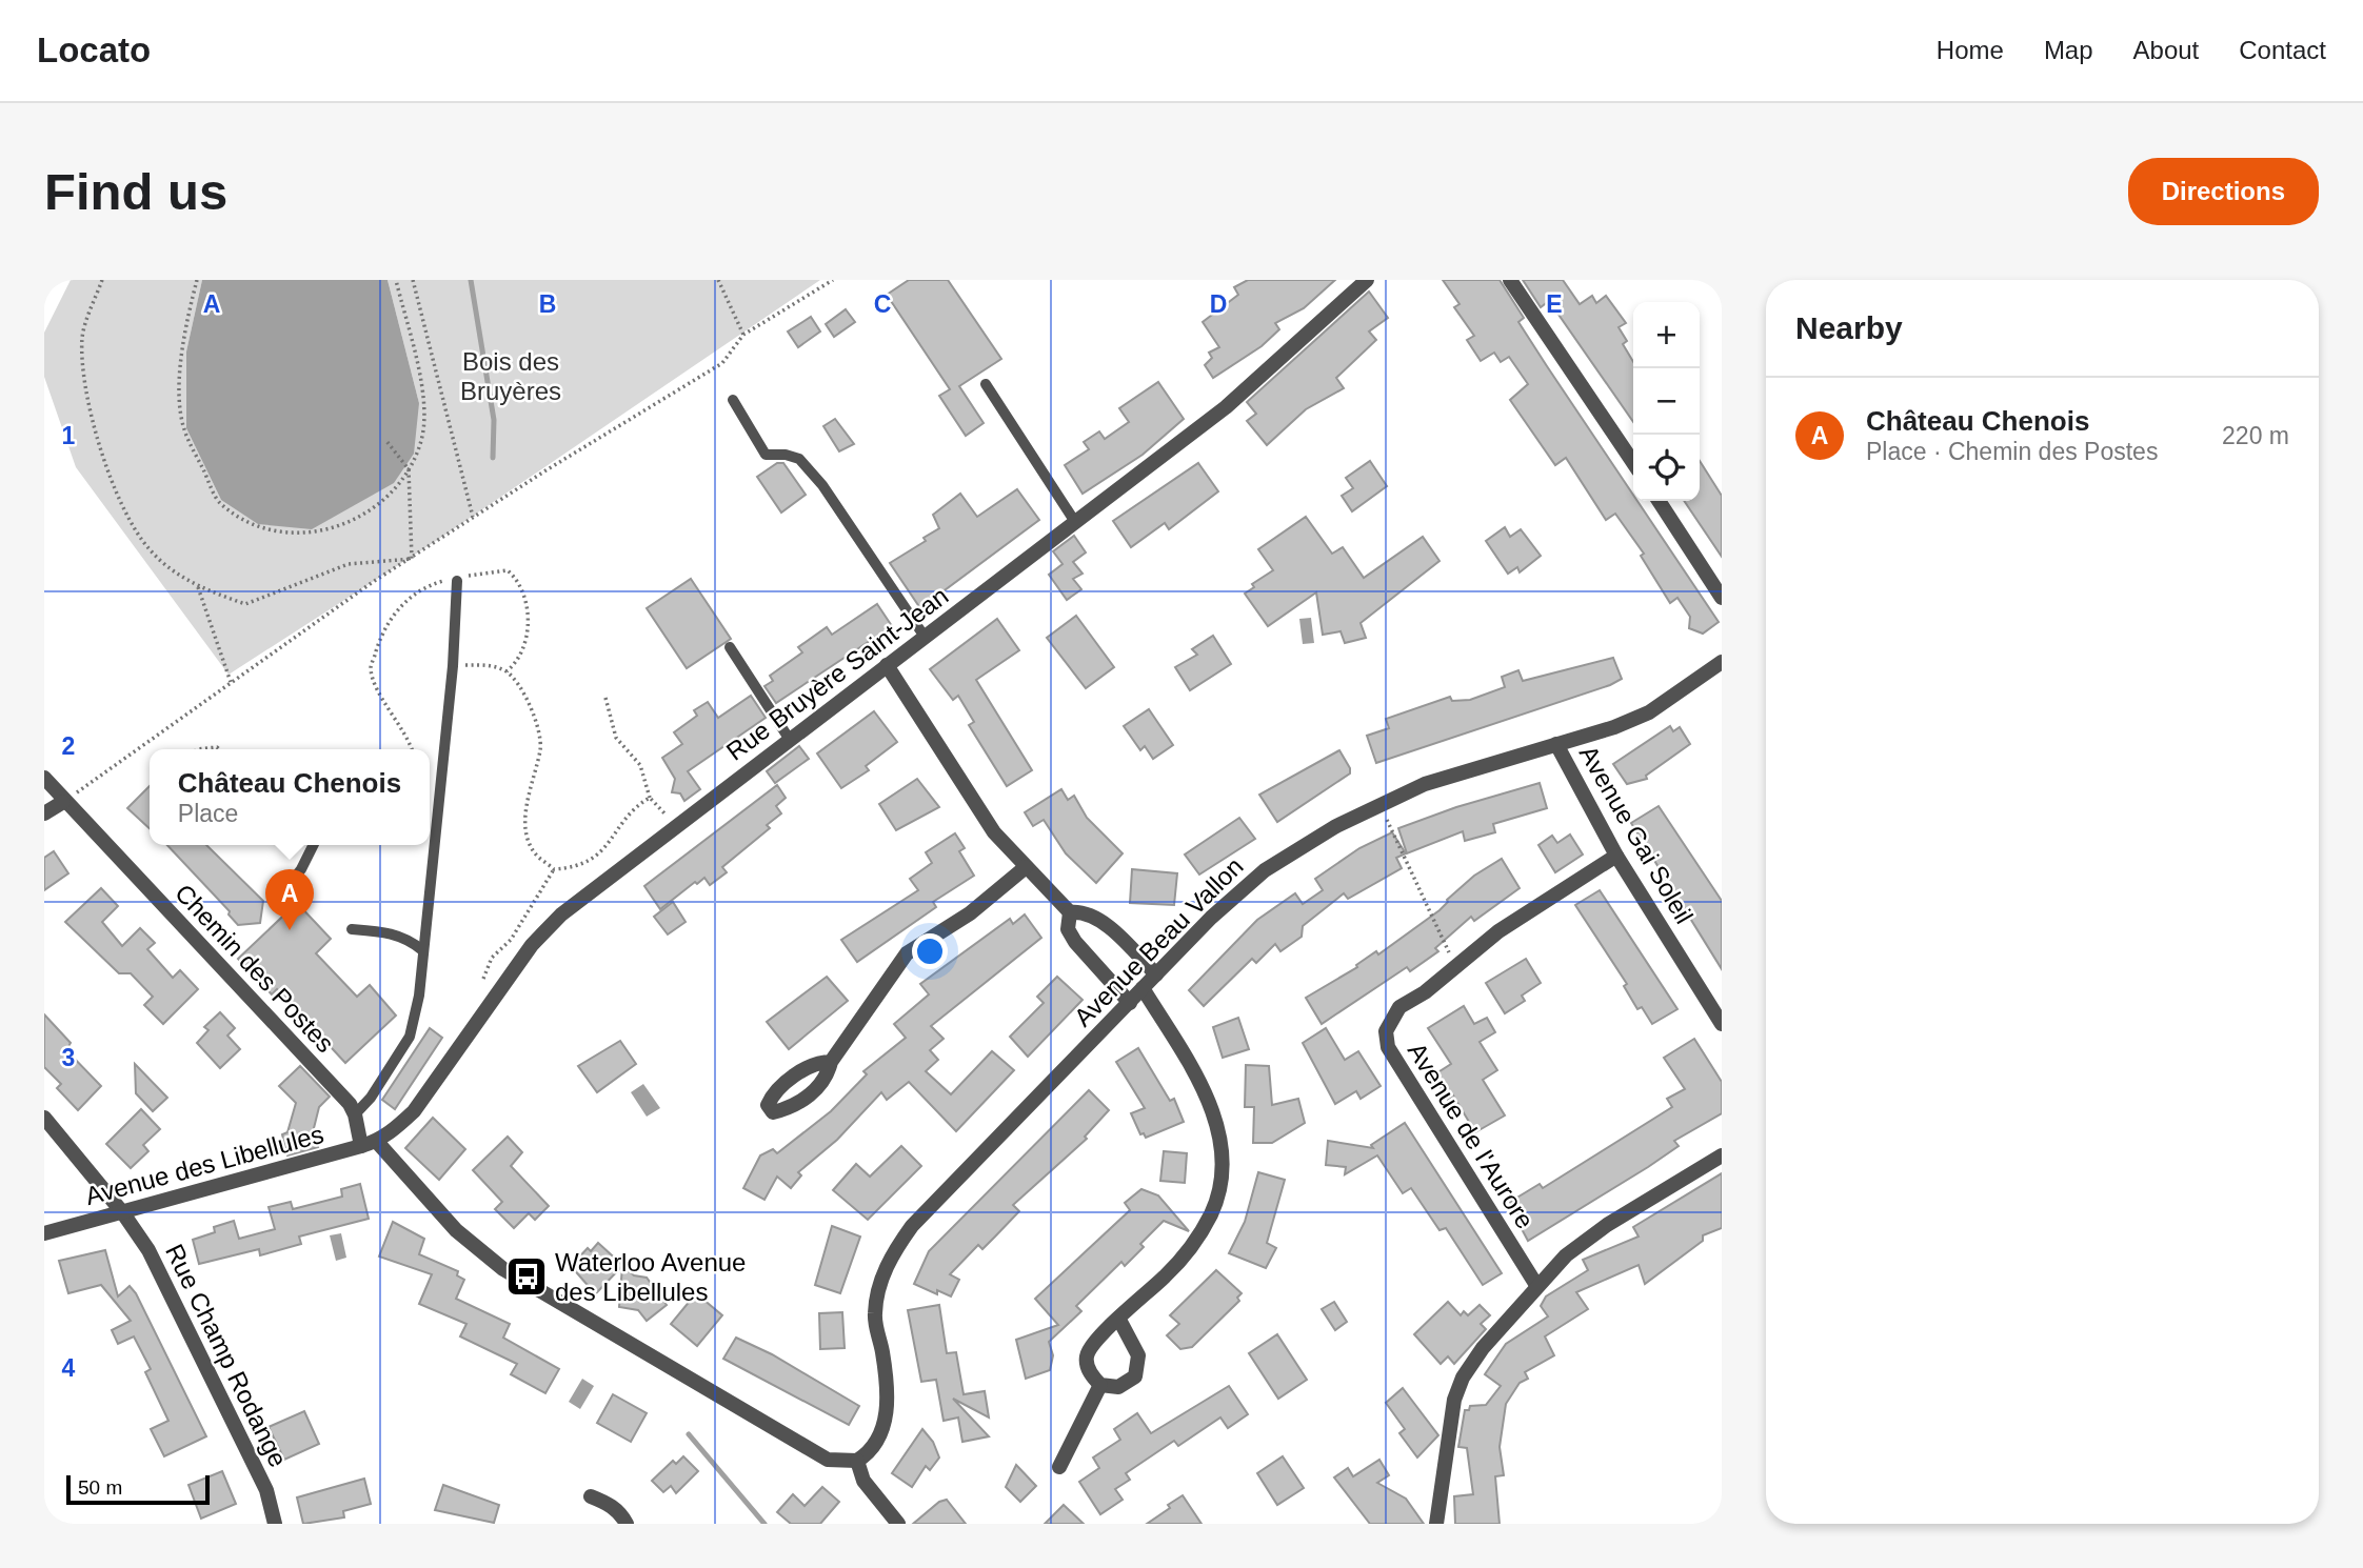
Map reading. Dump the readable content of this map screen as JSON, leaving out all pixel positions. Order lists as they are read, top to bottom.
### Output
{
  "streets": {
    "street": [
      "Rue Bruyère Saint-Jean",
      "Avenue Gai Soleil",
      "Avenue Beau Vallon",
      "Chemin des Postes",
      "Avenue de l'Aurore",
      "Avenue des Libellules",
      "Rue Champ Rodange"
    ]
  },
  "crossings": [
    ["Rue Bruyère Saint-Jean", "Avenue des Libellules"],
    ["Avenue Gai Soleil", "Avenue Beau Vallon"],
    ["Avenue Gai Soleil", "Avenue de l'Aurore"],
    ["Chemin des Postes", "Avenue des Libellules"],
    ["Avenue des Libellules", "Rue Champ Rodange"]
  ],
  "parks": ["Bois des Bruyères"],
  "places": {
    "bus stop": ["Waterloo Avenue des Libellules"]
  },
  "scale_bar": "50 m",
  "page": {
    "header": "Locato",
    "nav": [
      "Home",
      "Map",
      "About",
      "Contact"
    ],
    "buttons": "Directions",
    "title": "Find us",
    "heading": "Nearby",
    "map_buttons": ["+", "−"],
    "list": [
      {
        "mark": "A",
        "name": "Château Chenois",
        "note": "Place · Chemin des Postes",
        "value": "220 m"
      }
    ],
    "popup": ["Château Chenois", "Place"],
    "pins": "A",
    "scale": "50 m"
  },
  "grid": {
    "columns": [
      "A",
      "B",
      "C",
      "D",
      "E"
    ],
    "rows": [
      "1",
      "2",
      "3",
      "4"
    ]
  }
}
